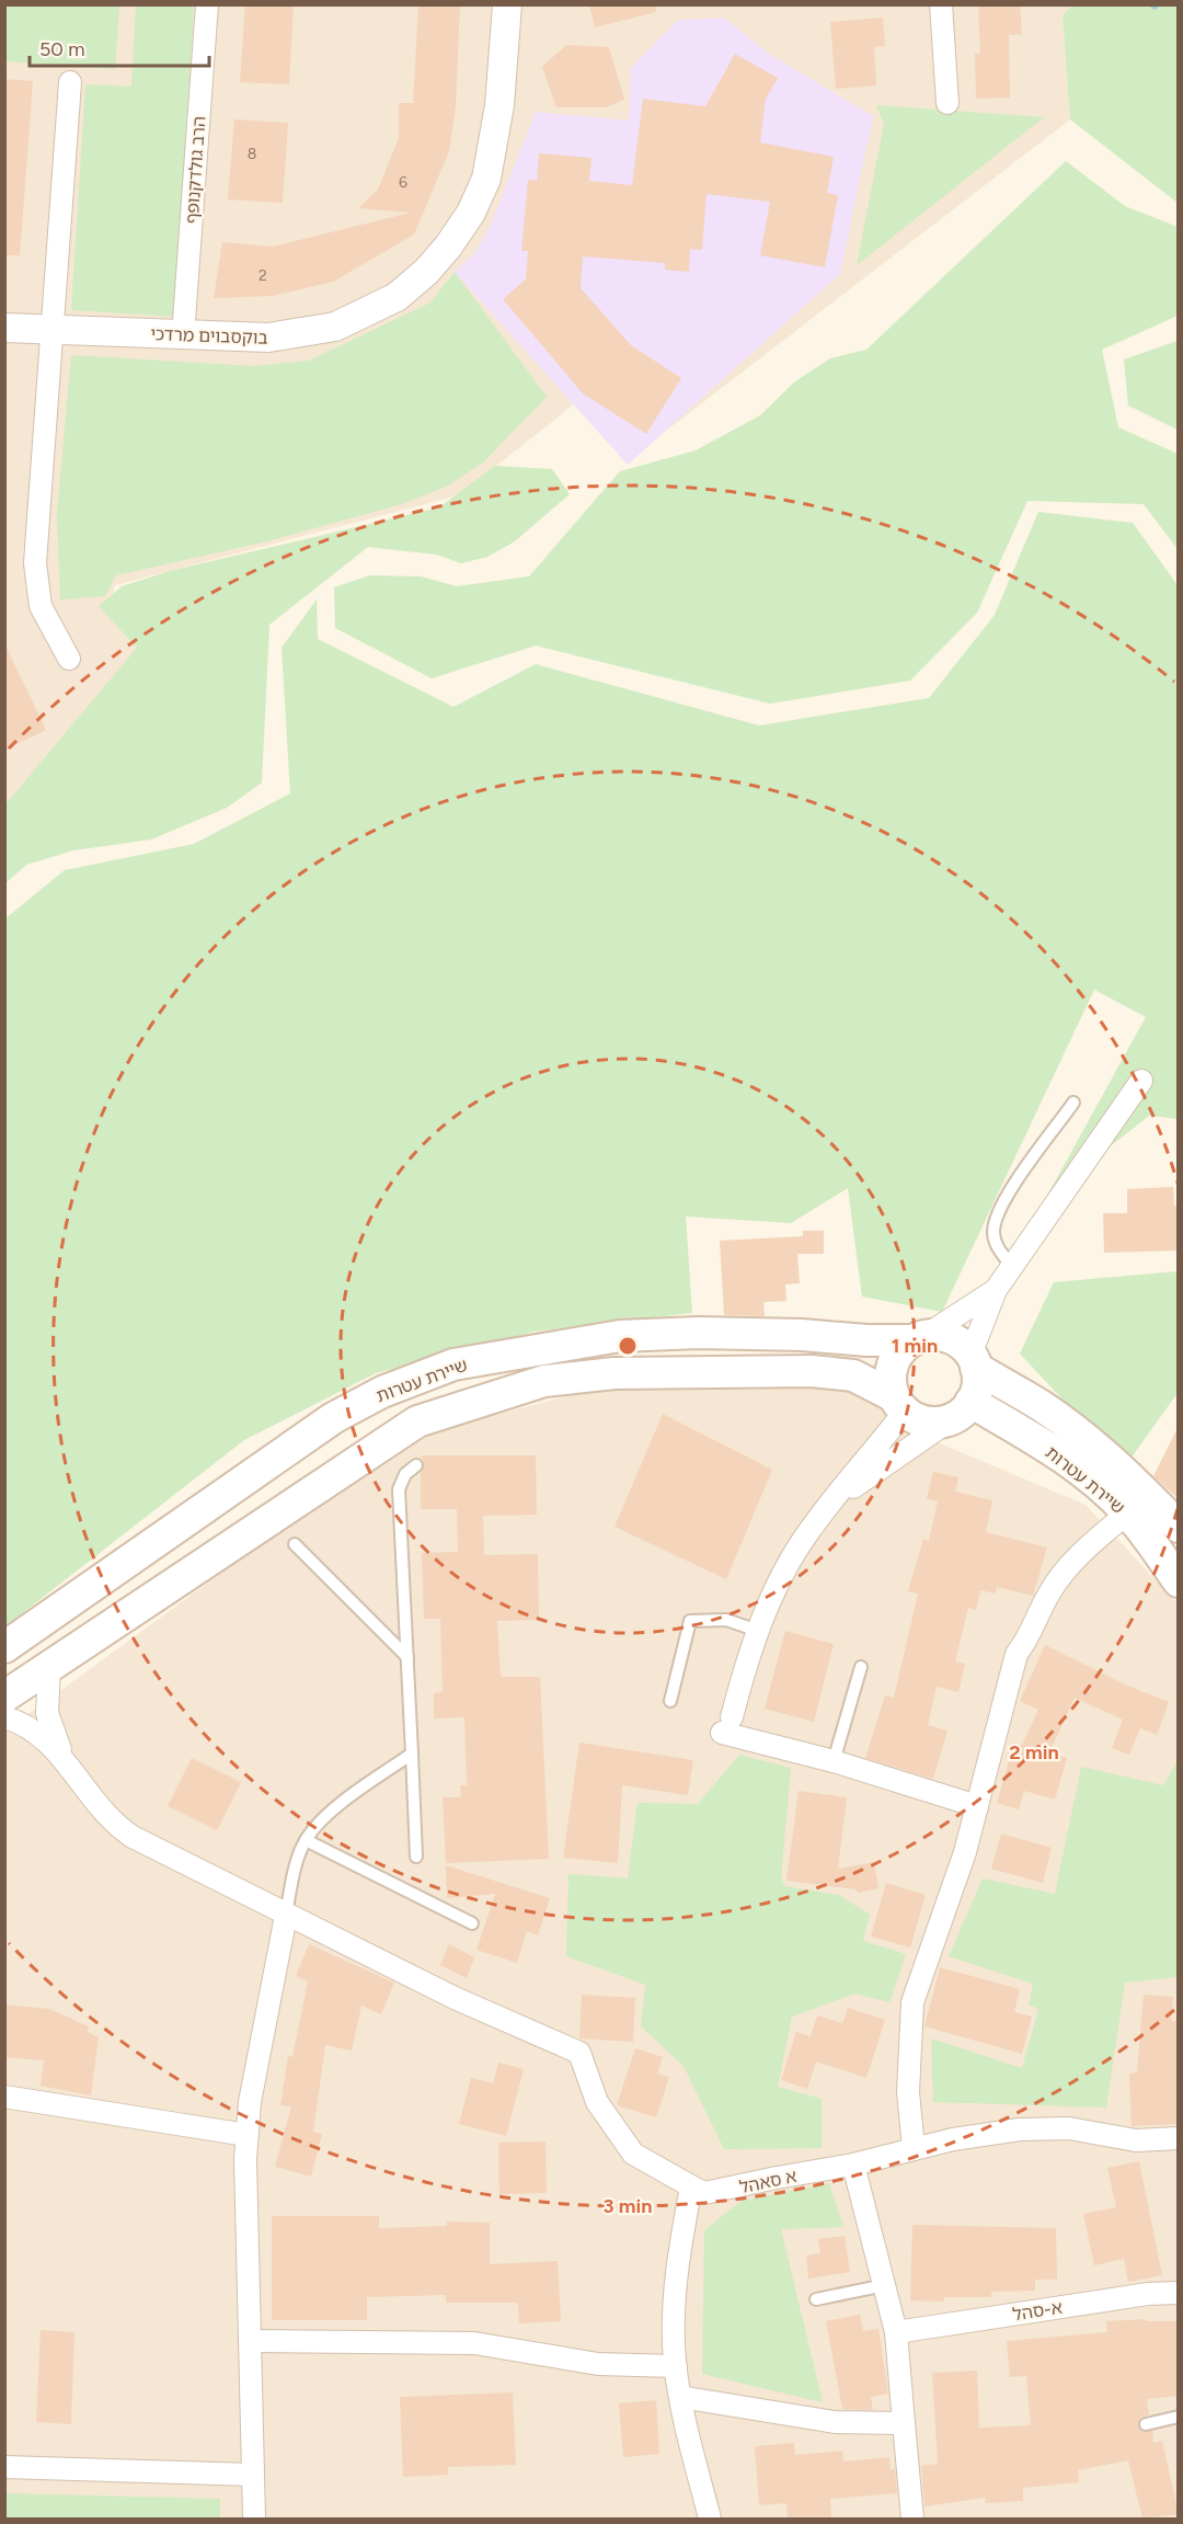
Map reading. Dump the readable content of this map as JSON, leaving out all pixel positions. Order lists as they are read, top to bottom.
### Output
{
  "streets": {
    "main road": ["שיירת עטרות"],
    "street": [
      "הרב גולדקנופף",
      "בוקסבוים מרדכי",
      "א סאהל",
      "א-סהל"
    ]
  },
  "crossings": [
    ["הרב גולדקנופף", "בוקסבוים מרדכי"]
  ],
  "house_numbers": ["8", "6", "2"],
  "scale_bar": "50 m",
  "rings": ["1 min", "2 min", "3 min"]
}
